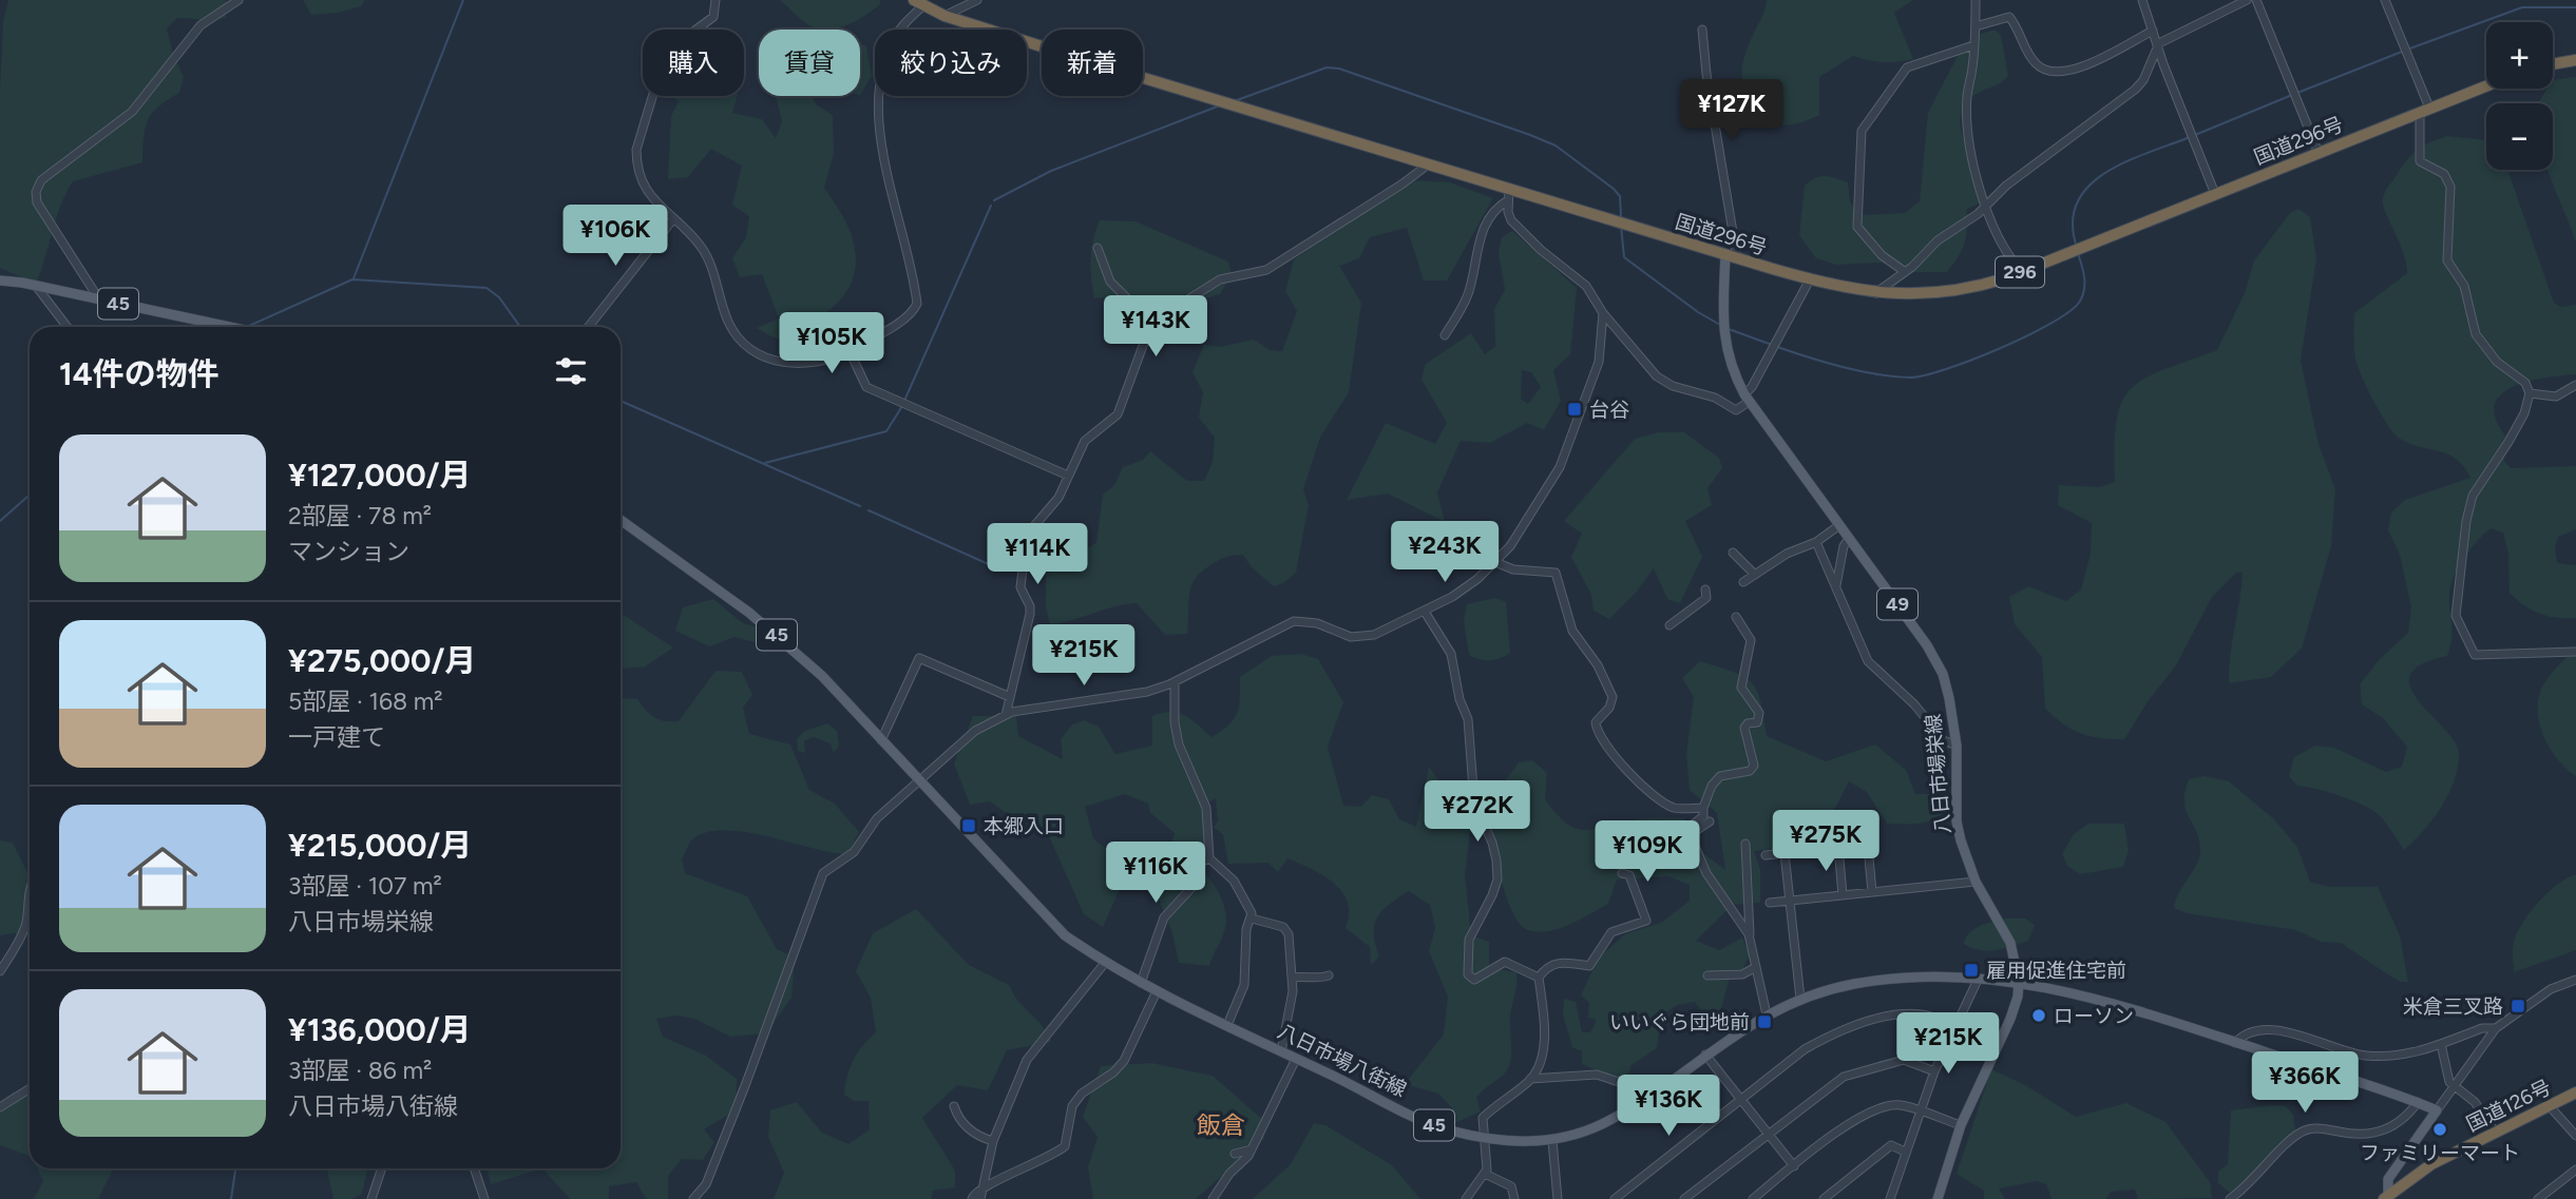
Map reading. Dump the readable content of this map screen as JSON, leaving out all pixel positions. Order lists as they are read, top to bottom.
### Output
{
  "streets": {
    "highway": ["国道296号", "296", "国道126号"],
    "main road": [
      "45",
      "49",
      "八日市場栄線",
      "八日市場八街線"
    ]
  },
  "crossings": [
    ["国道296号", "八日市場栄線"],
    ["八日市場栄線", "八日市場八街線"]
  ],
  "districts": ["飯倉"],
  "places": {
    "transit": [
      "台谷",
      "本郷入口",
      "雇用促進住宅前",
      "米倉三叉路",
      "いいぐら団地前"
    ],
    "other": ["ローソン", "ファミリーマート"]
  },
  "page": {
    "map_buttons": ["+", "−"],
    "chip": [
      "購入",
      "賃貸",
      "絞り込み",
      "新着"
    ],
    "price": [
      "¥127K",
      "¥106K",
      "¥143K",
      "¥105K",
      "¥243K",
      "¥114K",
      "¥215K",
      "¥272K",
      "¥275K",
      "¥109K",
      "¥116K",
      "¥215K",
      "¥366K",
      "¥136K"
    ],
    "heading": "14件の物件",
    "list": [
      {
        "name": "¥127,000/月",
        "note": "2部屋 · 78 m² · マンション"
      },
      {
        "name": "¥275,000/月",
        "note": "5部屋 · 168 m² · 一戸建て"
      },
      {
        "name": "¥215,000/月",
        "note": "3部屋 · 107 m² · 八日市場栄線"
      },
      {
        "name": "¥136,000/月",
        "note": "3部屋 · 86 m² · 八日市場八街線"
      }
    ]
  }
}
